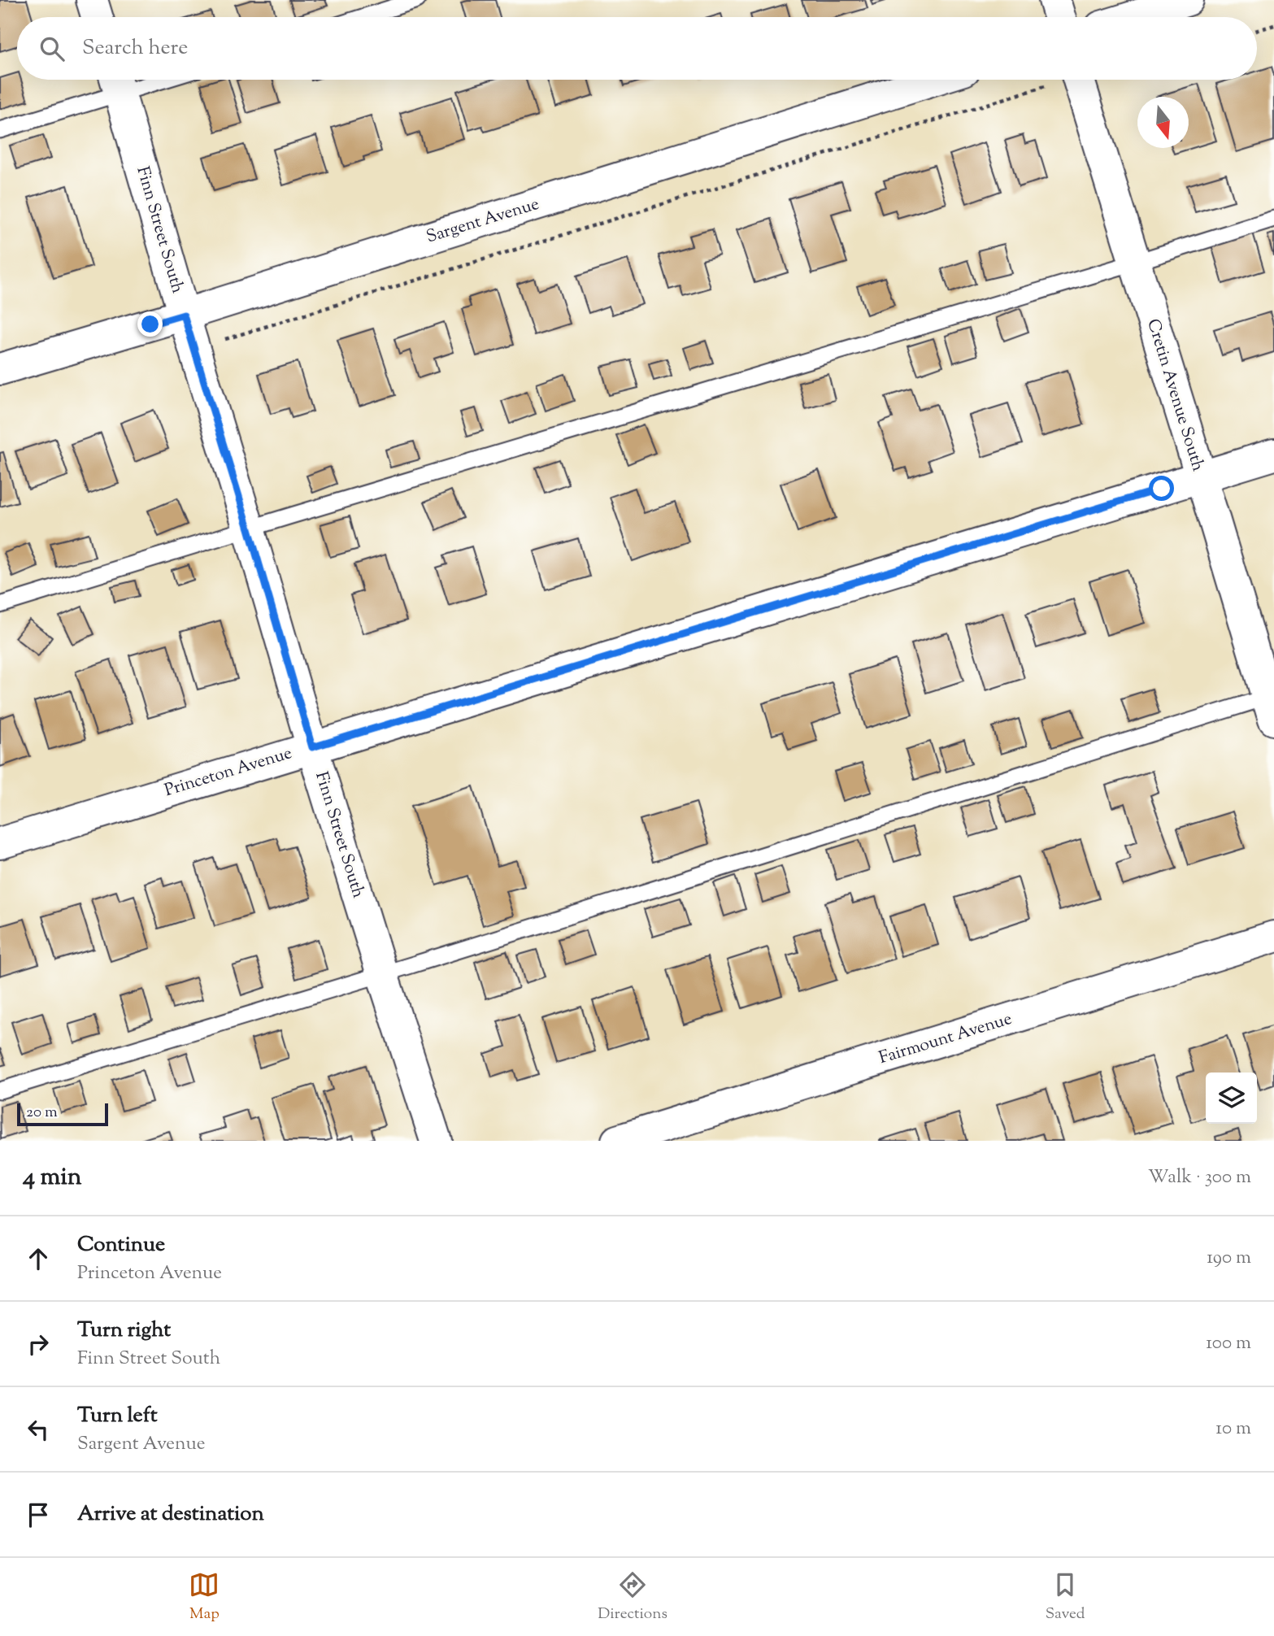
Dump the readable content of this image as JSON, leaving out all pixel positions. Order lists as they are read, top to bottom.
{
  "streets": {
    "street": [
      "Sargent Avenue",
      "Finn Street South",
      "Cretin Avenue South",
      "Princeton Avenue",
      "Fairmount Avenue"
    ]
  },
  "crossings": [
    ["Sargent Avenue", "Finn Street South"],
    ["Finn Street South", "Princeton Avenue"],
    ["Cretin Avenue South", "Princeton Avenue"]
  ],
  "scale_bar": "20 m",
  "north": "bottom",
  "page": {
    "search": "Search here",
    "scale": "20 m",
    "heading": ["4 min", "Walk · 300 m"],
    "list": [
      ["Continue", "Princeton Avenue", "190 m"],
      ["Turn right", "Finn Street South", "100 m"],
      ["Turn left", "Sargent Avenue", "10 m"],
      "Arrive at destination"
    ],
    "nav": ["Map", "Directions", "Saved"]
  }
}
